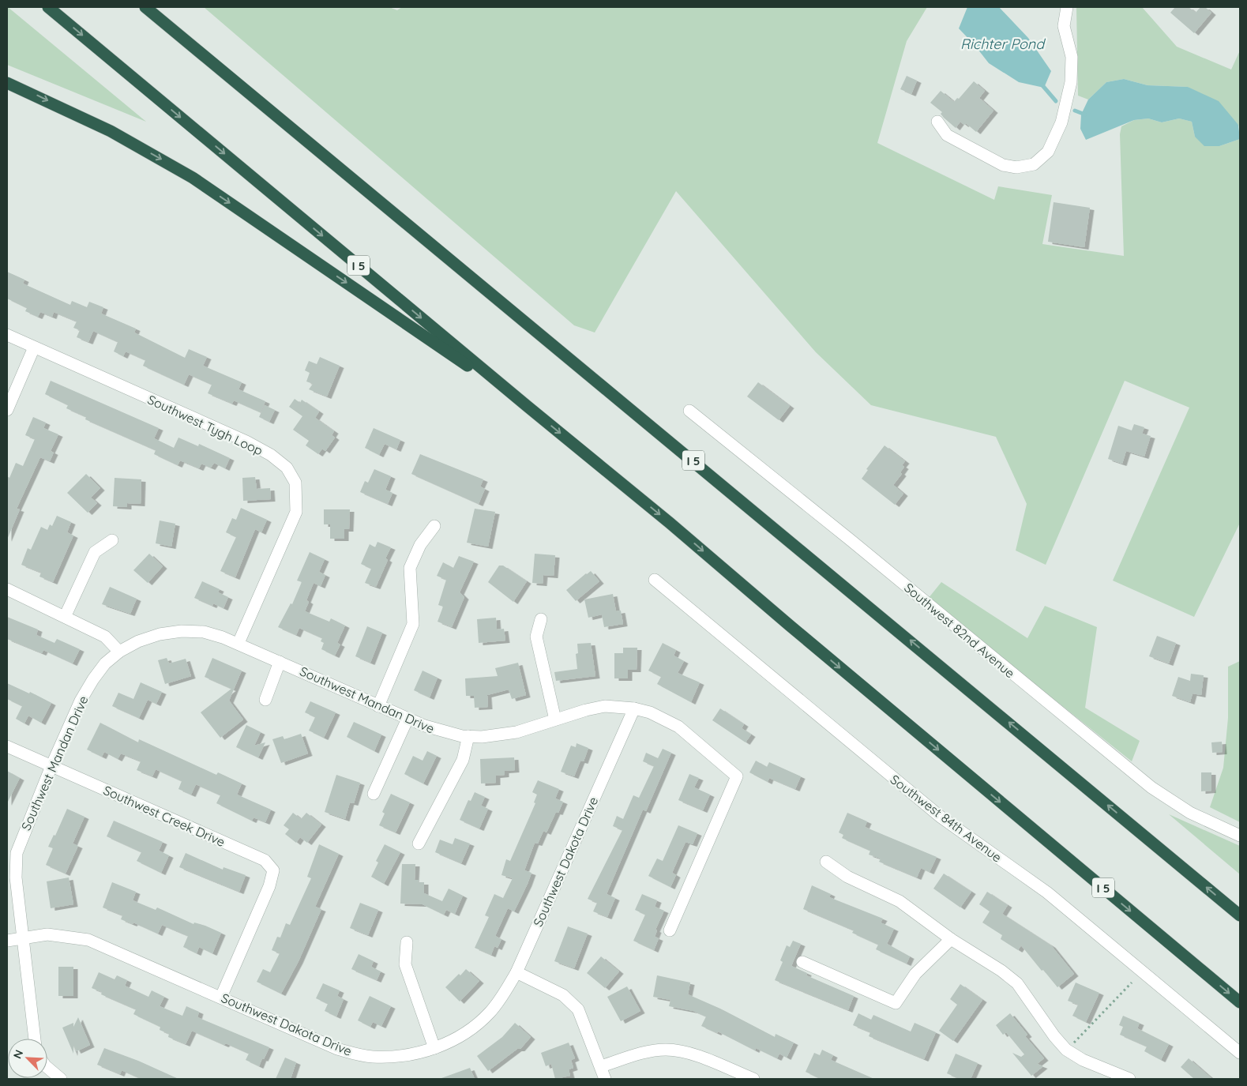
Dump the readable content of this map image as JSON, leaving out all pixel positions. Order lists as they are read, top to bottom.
{
  "streets": {
    "highway": ["I 5"],
    "street": [
      "Southwest Tygh Loop",
      "Southwest 82nd Avenue",
      "Southwest Mandan Drive",
      "Southwest Creek Drive",
      "Southwest 84th Avenue",
      "Southwest Dakota Drive"
    ]
  },
  "crossings": [
    ["Southwest Tygh Loop", "Southwest Mandan Drive"],
    ["Southwest Mandan Drive", "Southwest Creek Drive"],
    ["Southwest Mandan Drive", "Southwest Dakota Drive"],
    ["Southwest Creek Drive", "Southwest Dakota Drive"]
  ],
  "water": ["Richter Pond"],
  "north": "top left"
}
